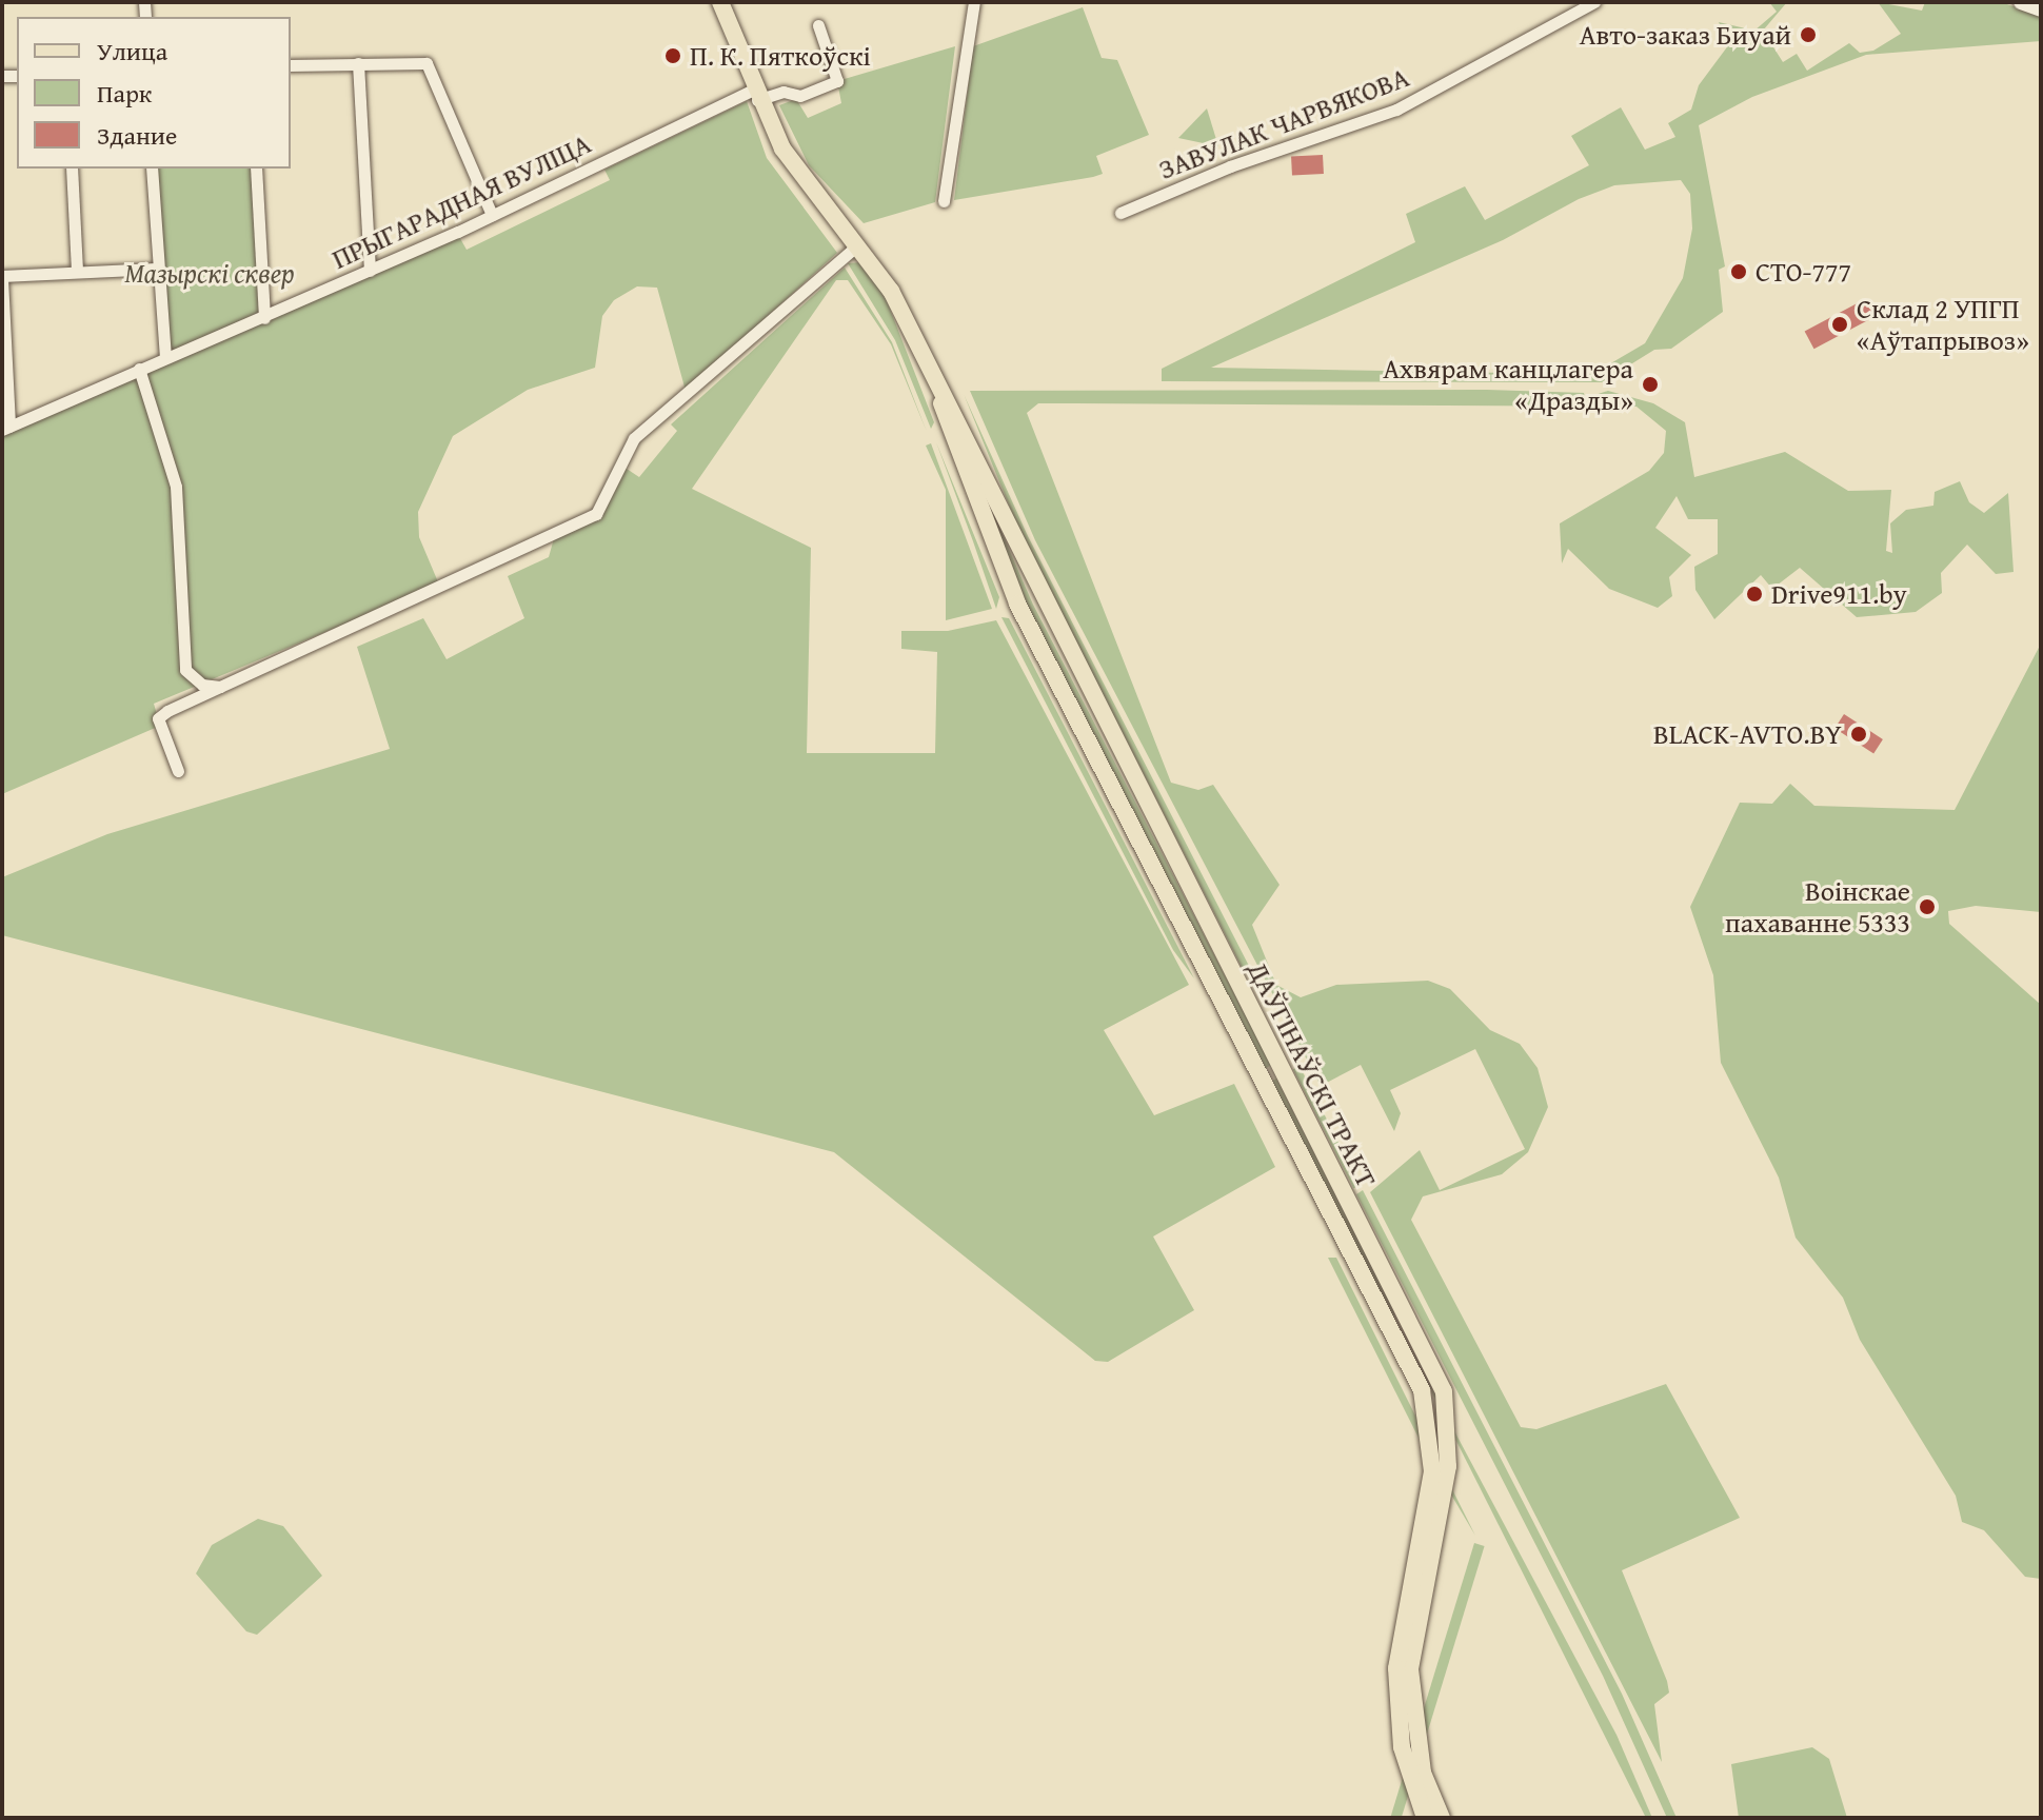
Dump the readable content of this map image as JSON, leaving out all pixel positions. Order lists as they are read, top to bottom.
{
  "streets": {
    "main road": ["ДАЎГІНАЎСКІ ТРАКТ"],
    "street": ["ЗАВУЛАК ЧАРВЯКОВА", "ПРЫГАРАДНАЯ ВУЛІЦА"]
  },
  "crossings": [
    ["ПРЫГАРАДНАЯ ВУЛІЦА", "ДАЎГІНАЎСКІ ТРАКТ"]
  ],
  "parks": ["Мазырскі сквер"],
  "places": [
    "Авто-заказ Биуай",
    "П. К. Пяткоўскі",
    "СТО-777",
    "Склад 2 УПГП «Аўтапрывоз»",
    "Ахвярам канцлагера «Дразды»",
    "Drive911.by",
    "BLACK-AVTO.BY",
    "Воінскае пахаванне 5333"
  ],
  "legend": ["Улица", "Парк", "Здание"]
}
